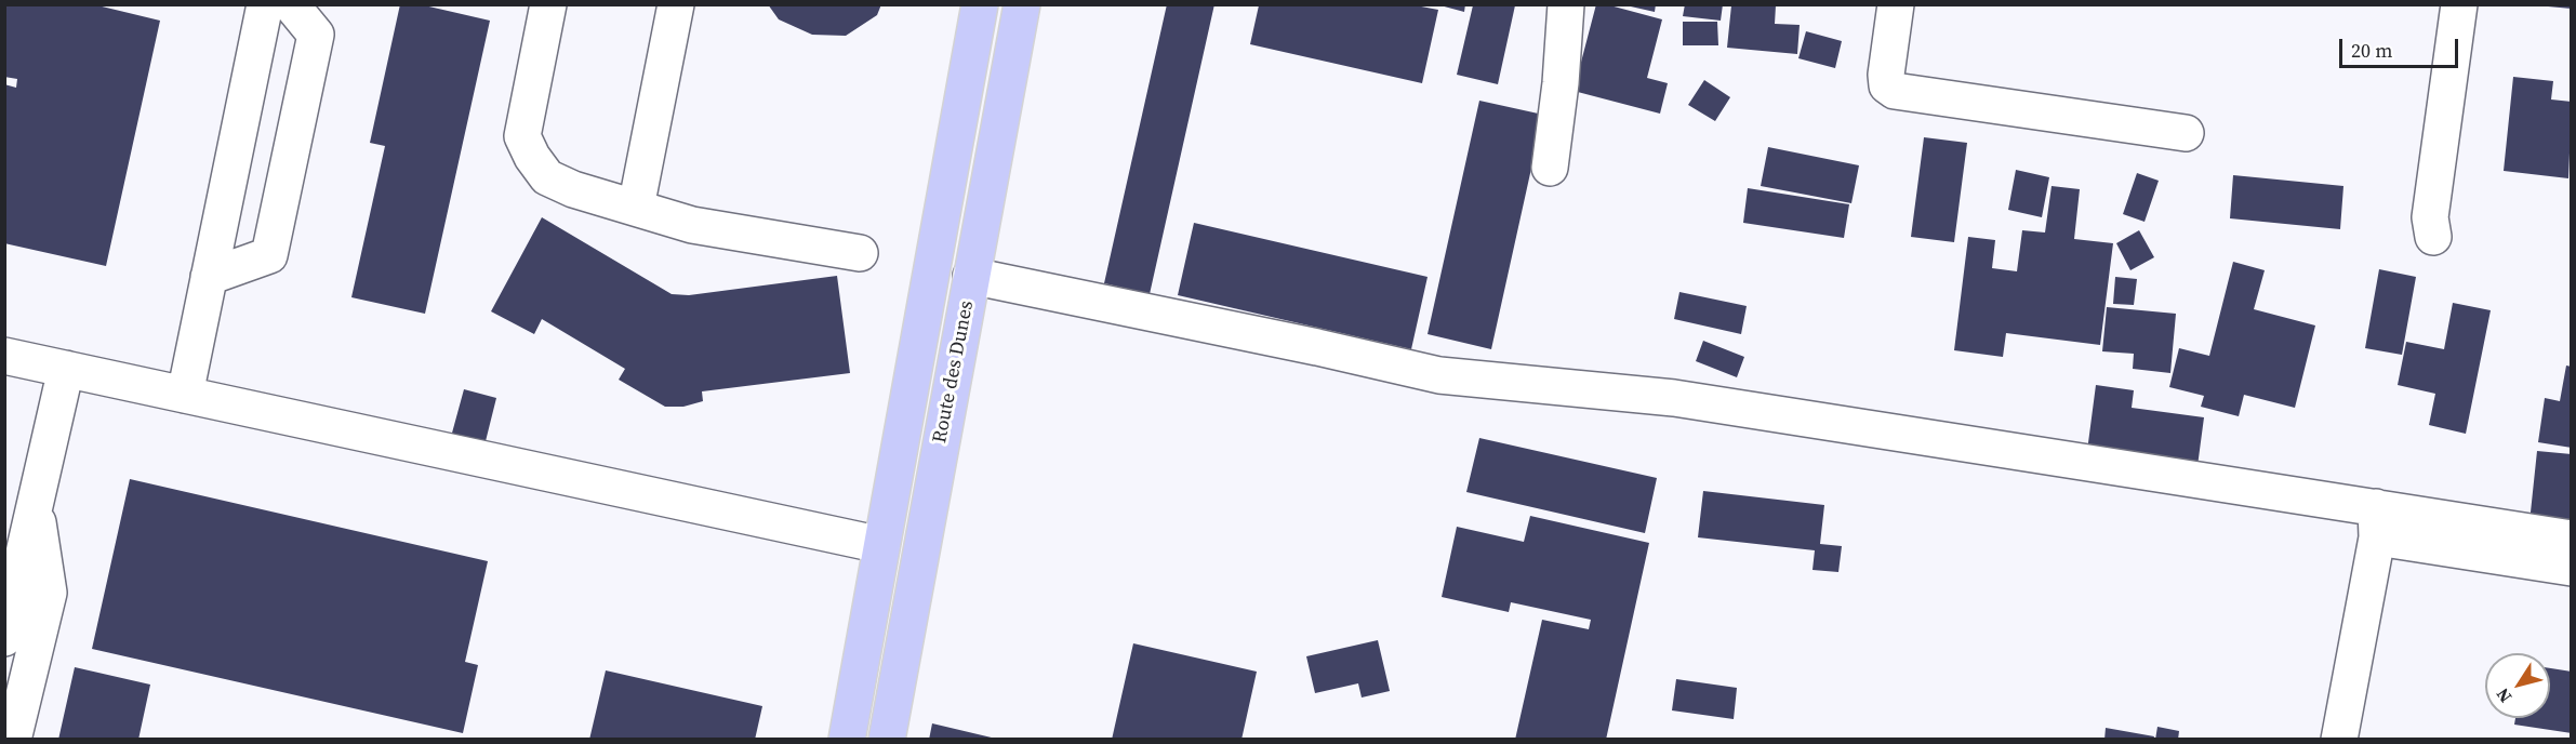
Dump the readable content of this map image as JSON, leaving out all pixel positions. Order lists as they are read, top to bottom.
{
  "streets": {
    "main road": ["Route des Dunes"]
  },
  "scale_bar": "20 m",
  "north": "bottom left"
}
